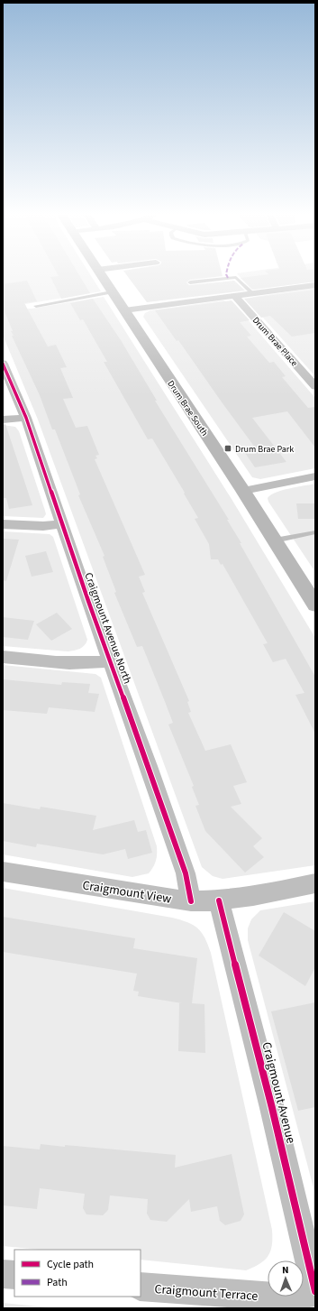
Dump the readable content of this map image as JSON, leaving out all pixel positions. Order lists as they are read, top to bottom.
{
  "streets": {
    "main road": ["Drum Brae South"],
    "street": [
      "Drum Brae Place",
      "Craigmount Avenue North",
      "Craigmount View",
      "Craigmount Avenue",
      "Craigmount Terrace"
    ]
  },
  "crossings": [
    ["Craigmount Avenue North", "Craigmount View"],
    ["Craigmount View", "Craigmount Avenue"],
    ["Craigmount Avenue", "Craigmount Terrace"]
  ],
  "places": {
    "transit": ["Drum Brae Park"]
  },
  "legend": ["Cycle path", "Path"],
  "north": "top"
}
